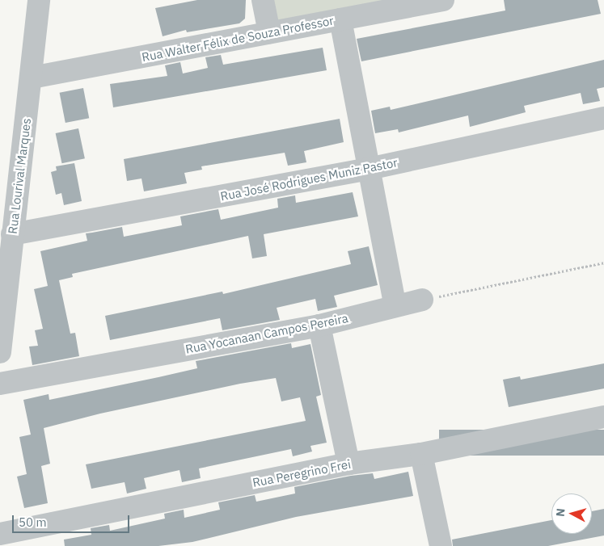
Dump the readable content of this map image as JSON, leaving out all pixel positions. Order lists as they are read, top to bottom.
{
  "streets": {
    "street": [
      "Rua Walter Félix de Souza Professor",
      "Rua Lourival Marques",
      "Rua José Rodrigues Muniz Pastor",
      "Rua Yocanaan Campos Pereira",
      "Rua Peregrino Frei"
    ]
  },
  "crossings": [
    ["Rua Walter Félix de Souza Professor", "Rua Lourival Marques"],
    ["Rua Lourival Marques", "Rua José Rodrigues Muniz Pastor"]
  ],
  "scale_bar": "50 m",
  "north": "left"
}
